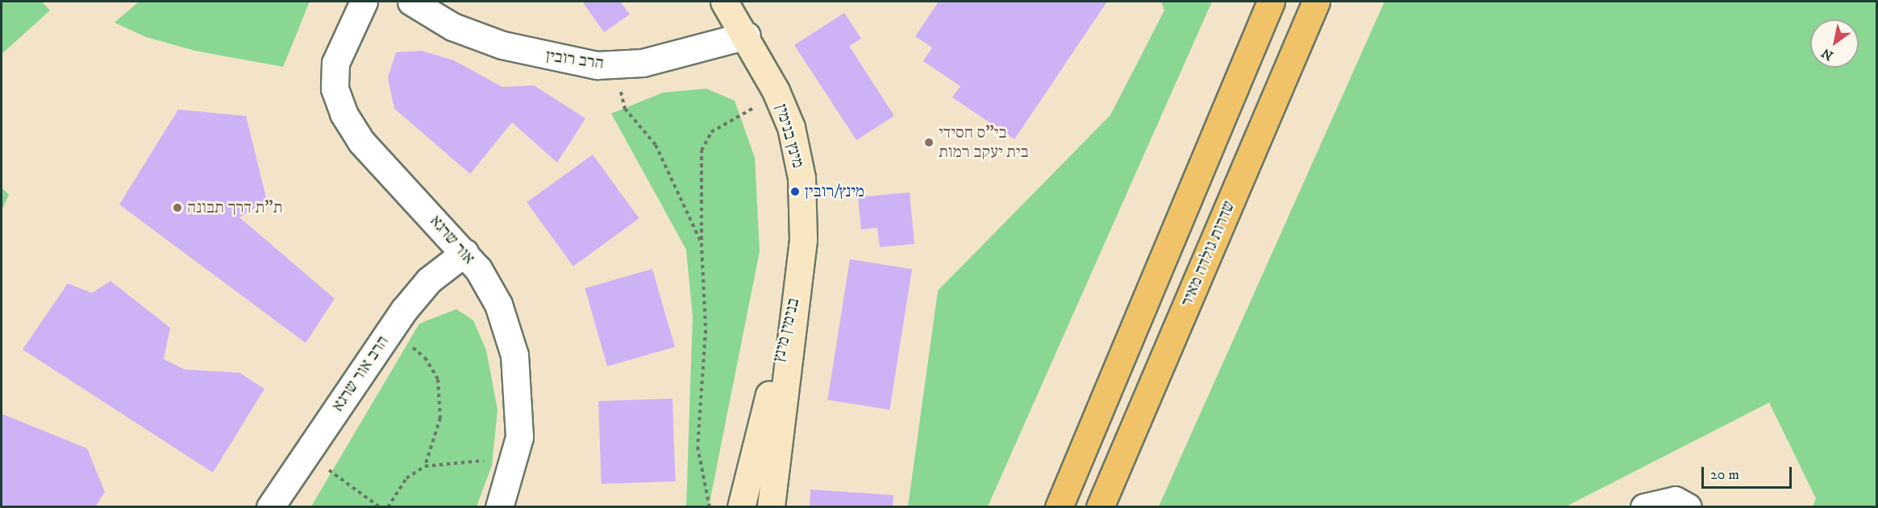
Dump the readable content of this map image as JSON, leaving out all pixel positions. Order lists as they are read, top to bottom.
{
  "streets": {
    "main road": ["שדרות גולדה מאיר"],
    "street": [
      "הרב רובין",
      "מינץ בנימין",
      "אור שרגא",
      "בנימין מינץ",
      "הרב אור שרגא"
    ]
  },
  "crossings": [
    ["הרב רובין", "מינץ בנימין"],
    ["מינץ בנימין", "בנימין מינץ"],
    ["אור שרגא", "הרב אור שרגא"]
  ],
  "places": ["בי\"ס חסידי בית יעקב רמות", "מינץ/רובין", "ת\"ת דרך תבונה"],
  "scale_bar": "20 m",
  "north": "bottom left"
}
